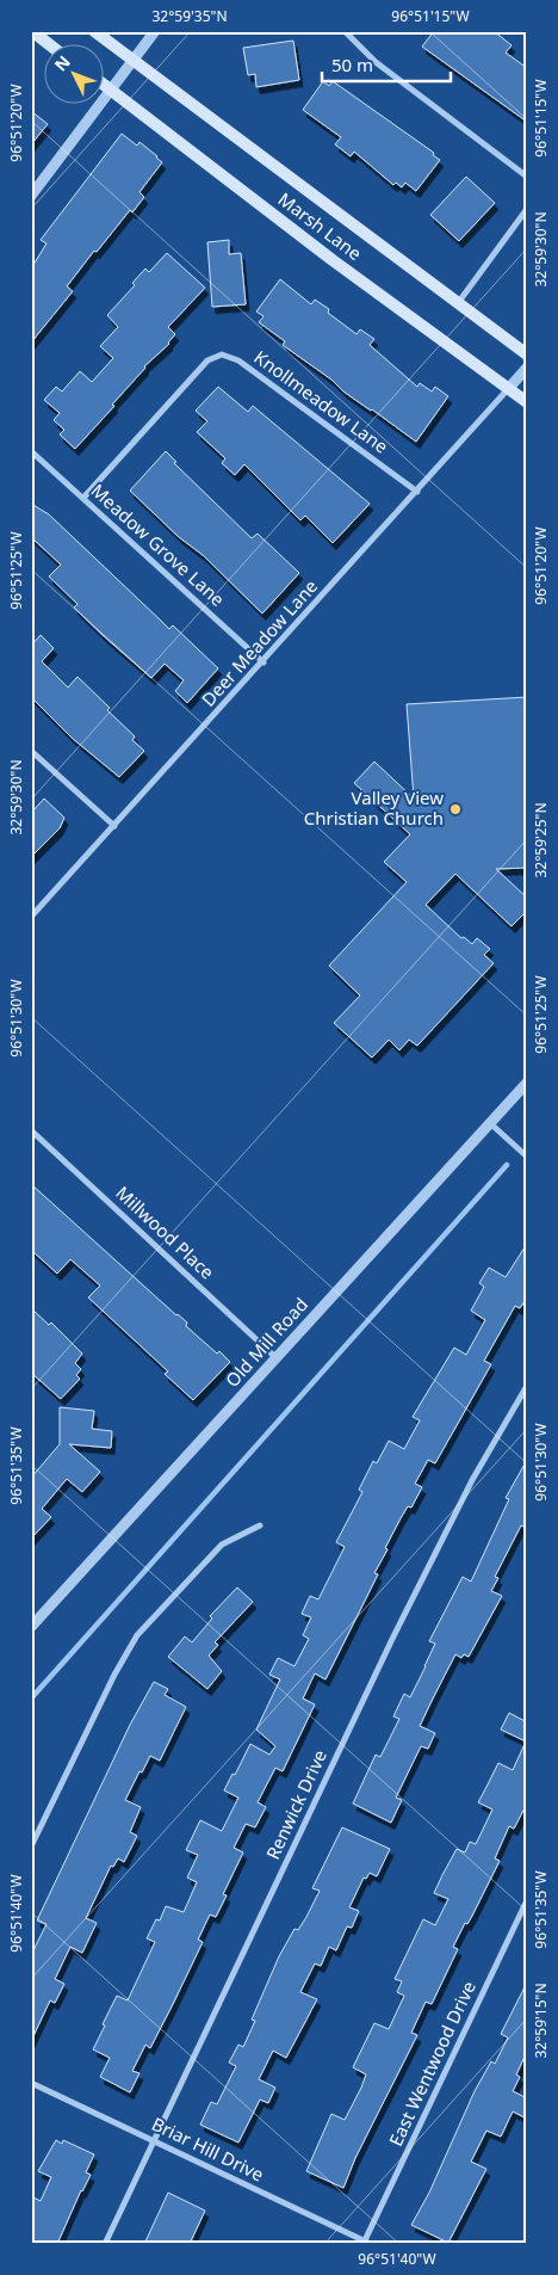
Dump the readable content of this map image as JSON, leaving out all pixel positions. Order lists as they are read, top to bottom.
{
  "streets": {
    "main road": ["Marsh Lane"],
    "street": [
      "Knollmeadow Lane",
      "Meadow Grove Lane",
      "Deer Meadow Lane",
      "Millwood Place",
      "Old Mill Road",
      "Renwick Drive",
      "East Wentwood Drive",
      "Briar Hill Drive"
    ]
  },
  "crossings": [
    ["Marsh Lane", "Deer Meadow Lane"],
    ["Knollmeadow Lane", "Meadow Grove Lane"],
    ["Knollmeadow Lane", "Deer Meadow Lane"],
    ["Meadow Grove Lane", "Deer Meadow Lane"],
    ["Millwood Place", "Old Mill Road"],
    ["Renwick Drive", "Briar Hill Drive"],
    ["East Wentwood Drive", "Briar Hill Drive"]
  ],
  "places": ["Valley View Christian Church"],
  "scale_bar": "50 m",
  "north": "top left",
  "coordinates": [
    "32°59'35\"N",
    "96°51'15\"W",
    "96°51'20\"W",
    "32°59'30\"N",
    "96°51'25\"W",
    "32°59'25\"N",
    "96°51'30\"W",
    "96°51'35\"W",
    "96°51'40\"W",
    "32°59'15\"N"
  ]
}
